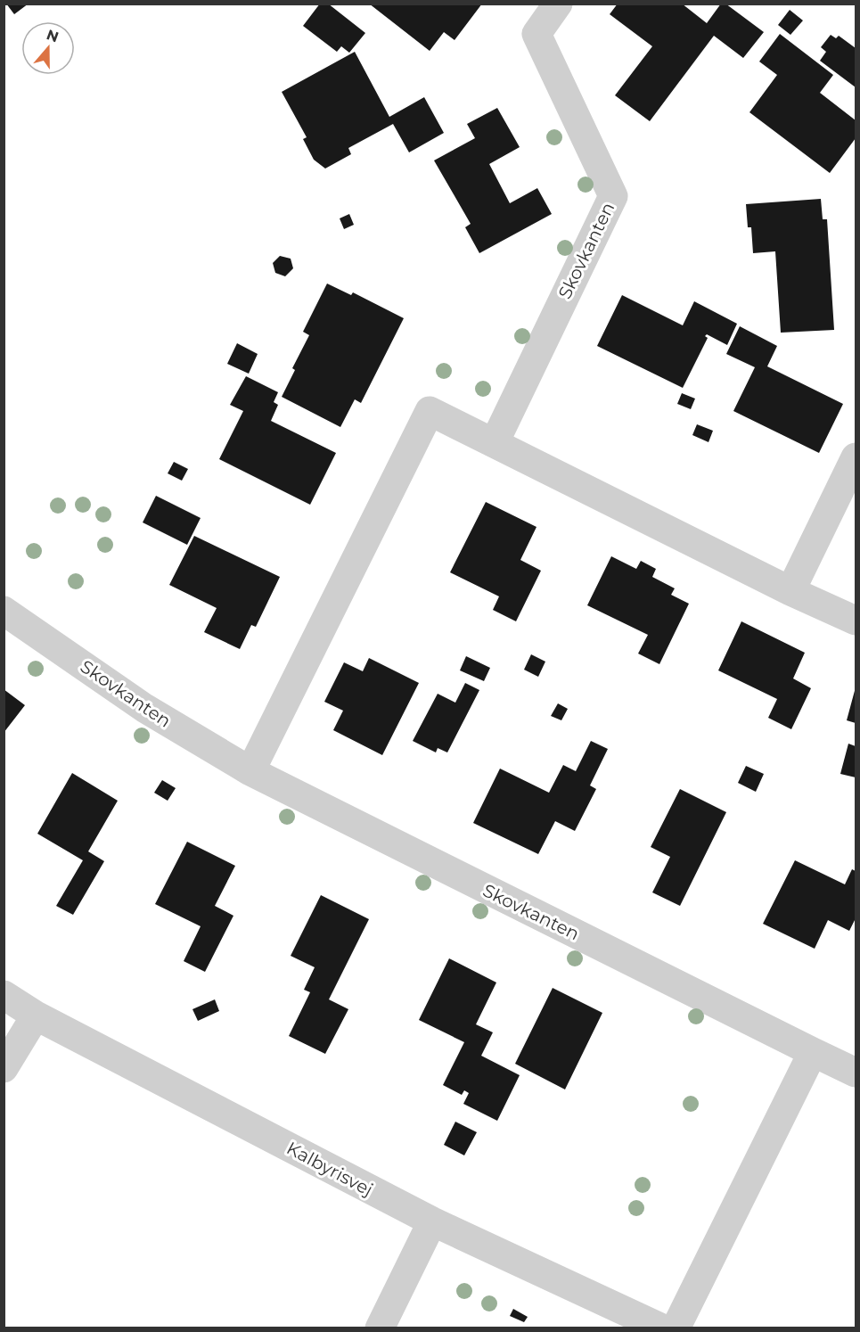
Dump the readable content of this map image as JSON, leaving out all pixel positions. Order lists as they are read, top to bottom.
{
  "streets": {
    "street": ["Skovkanten", "Kalbyrisvej"]
  },
  "north": "top"
}
